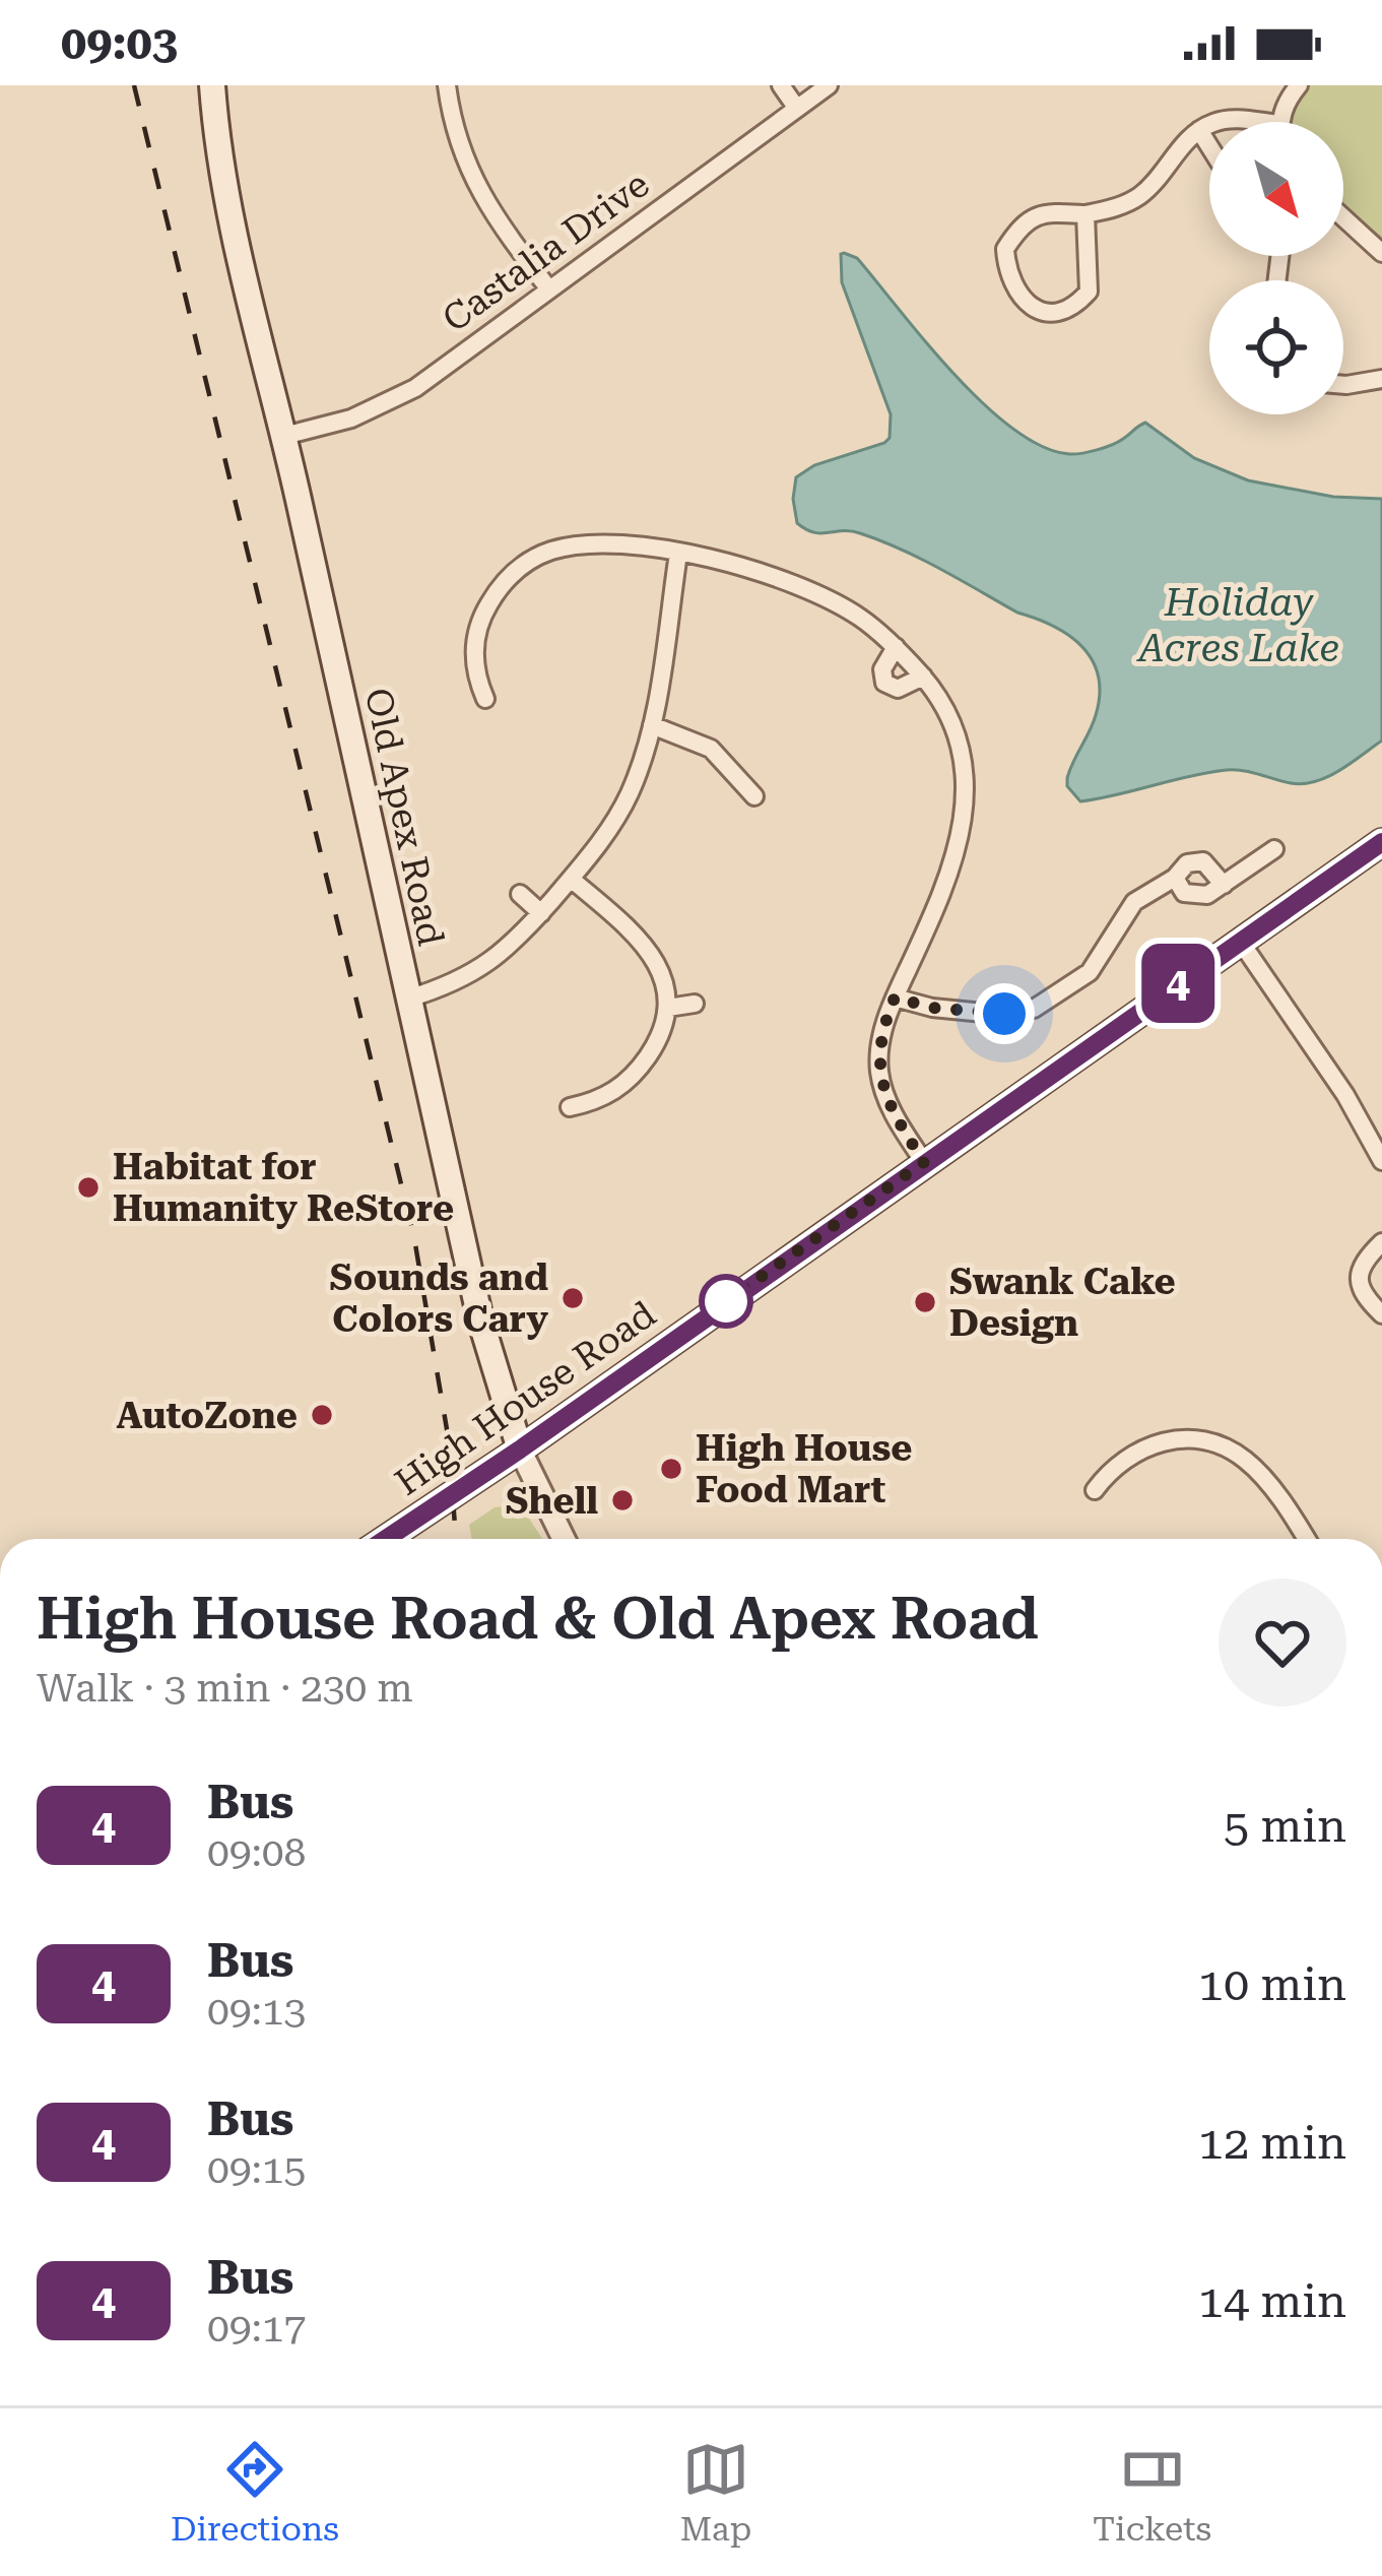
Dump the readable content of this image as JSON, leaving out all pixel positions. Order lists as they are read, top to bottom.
{
  "streets": {
    "main road": ["Old Apex Road", "High House Road"],
    "street": ["Castalia Drive"]
  },
  "crossings": [
    ["Castalia Drive", "Old Apex Road"],
    ["Old Apex Road", "High House Road"]
  ],
  "water": ["Holiday Acres Lake"],
  "places": [
    "Habitat for Humanity ReStore",
    "Sounds and Colors Cary",
    "Swank Cake Design",
    "AutoZone",
    "High House Food Mart",
    "Shell"
  ],
  "lines": ["bus line 4"],
  "north": "bottom right",
  "page": {
    "status": "09:03",
    "on_map": "4",
    "heading": ["High House Road & Old Apex Road", "Walk · 3 min · 230 m"],
    "list": [
      {
        "mark": "4",
        "name": "Bus",
        "note": "09:08",
        "value": "5 min"
      },
      {
        "mark": "4",
        "name": "Bus",
        "note": "09:13",
        "value": "10 min"
      },
      {
        "mark": "4",
        "name": "Bus",
        "note": "09:15",
        "value": "12 min"
      },
      {
        "mark": "4",
        "name": "Bus",
        "note": "09:17",
        "value": "14 min"
      }
    ],
    "tabs": ["Directions", "Map", "Tickets"]
  }
}
